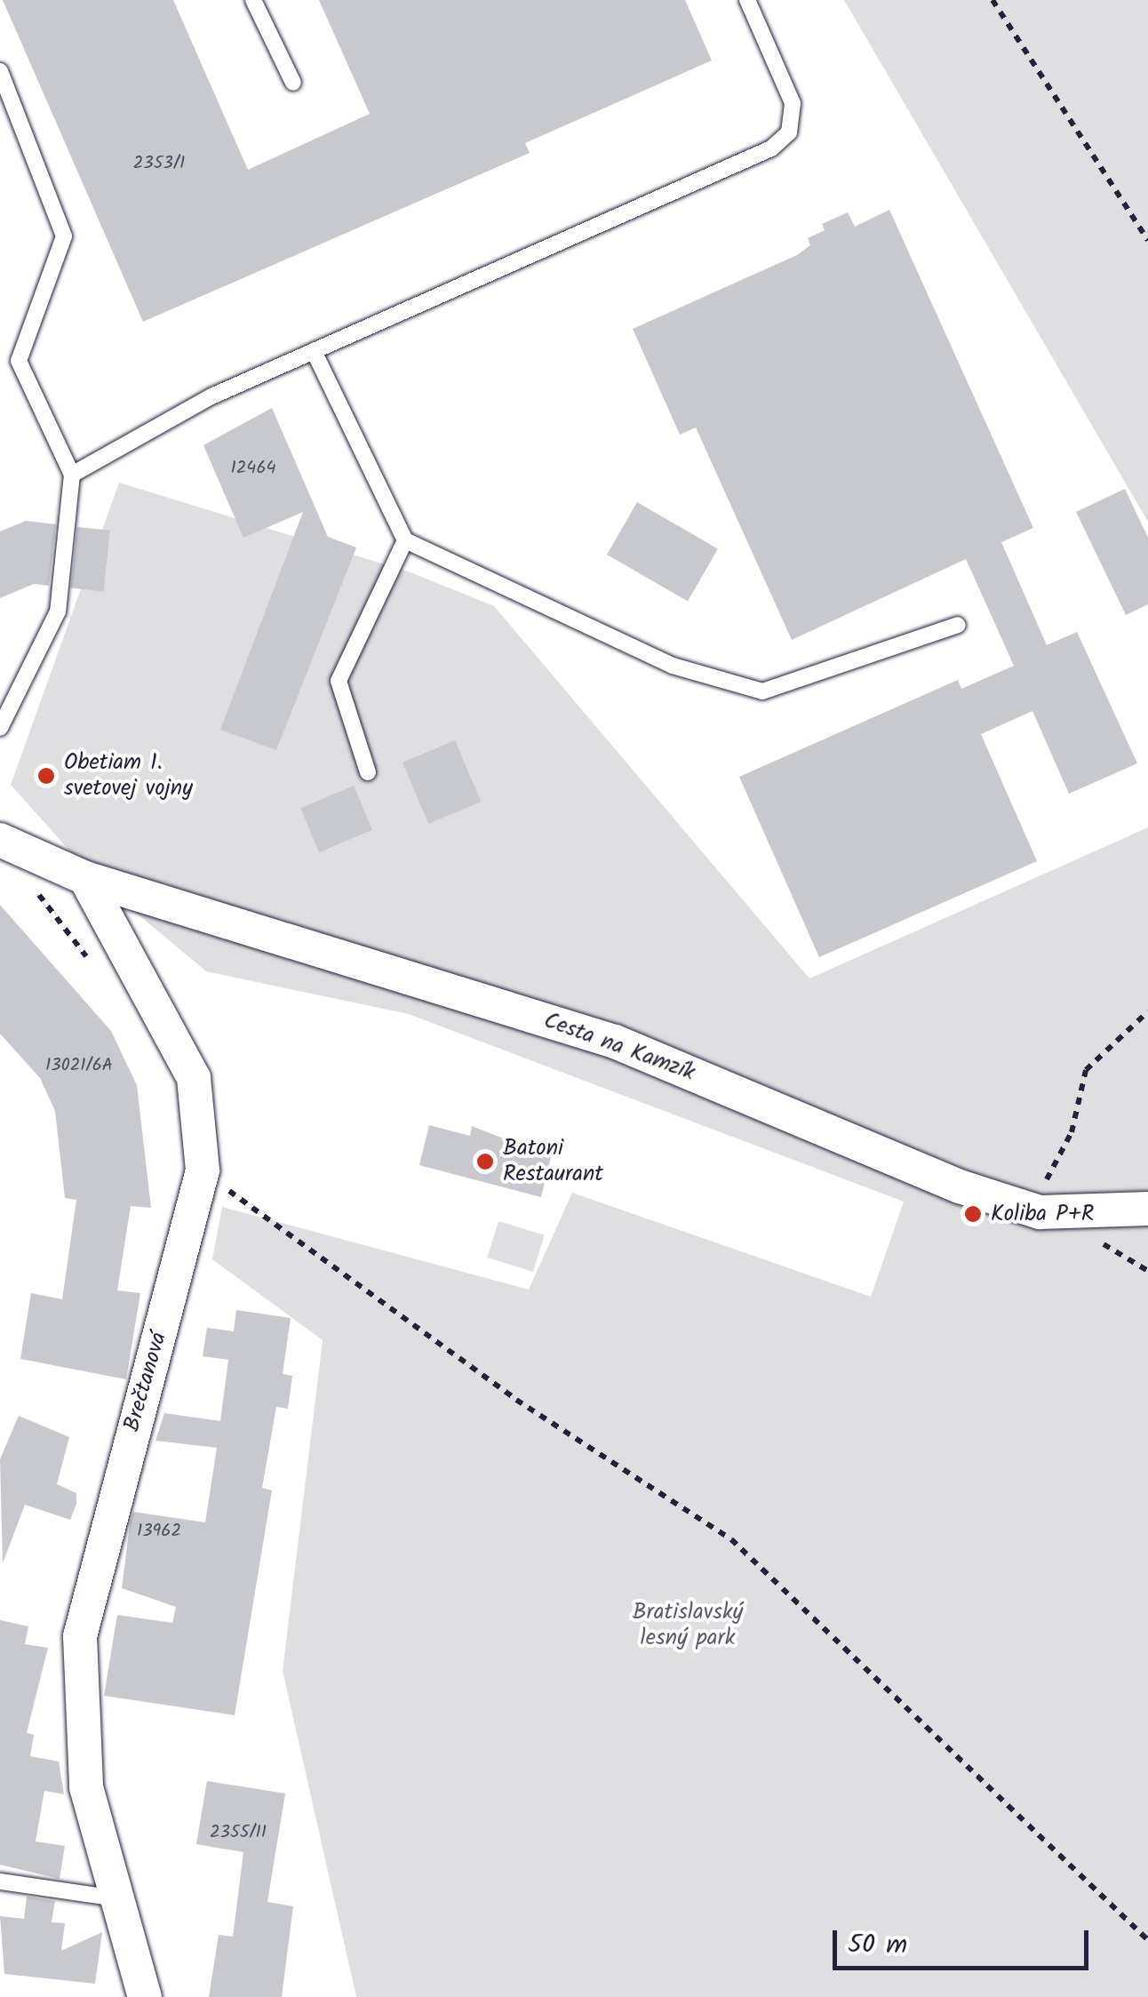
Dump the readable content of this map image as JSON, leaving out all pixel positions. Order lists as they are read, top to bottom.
{
  "streets": {
    "street": ["Cesta na Kamzík", "Brečtanová"]
  },
  "crossings": [
    ["Cesta na Kamzík", "Brečtanová"]
  ],
  "parks": ["Bratislavský lesný park"],
  "places": ["Obetiam 1. svetovej vojny", "Batoni Restaurant", "Koliba P+R"],
  "house_numbers": [
    "2353/1",
    "12464",
    "13021/6A",
    "13962",
    "2355/11"
  ],
  "scale_bar": "50 m"
}
